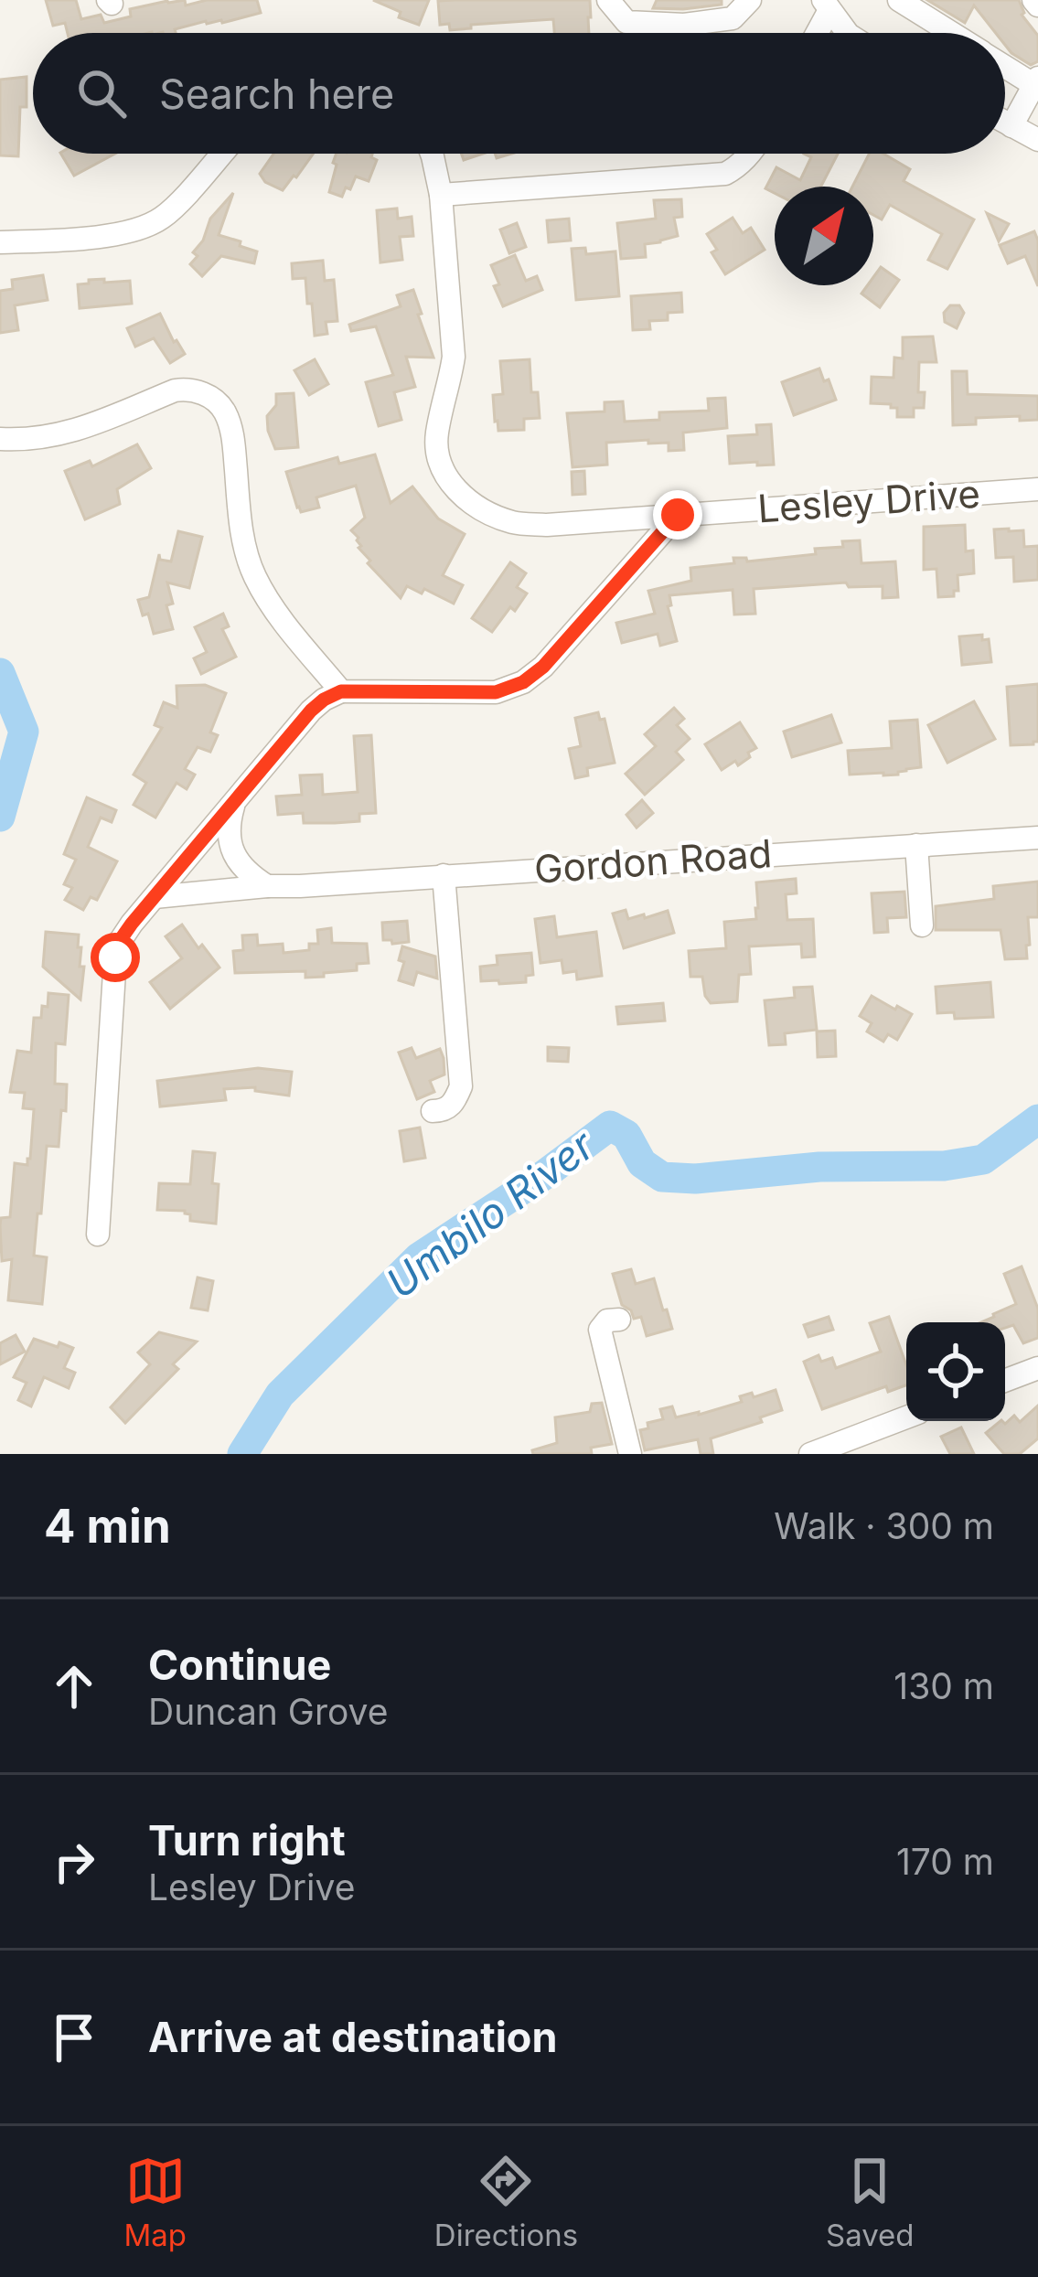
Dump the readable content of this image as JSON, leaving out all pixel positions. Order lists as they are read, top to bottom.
{
  "streets": {
    "street": ["Lesley Drive", "Gordon Road"]
  },
  "water": ["Umbilo River"],
  "north": "top right",
  "page": {
    "search": "Search here",
    "heading": ["4 min", "Walk · 300 m"],
    "list": [
      ["Continue", "Duncan Grove", "130 m"],
      ["Turn right", "Lesley Drive", "170 m"],
      "Arrive at destination"
    ],
    "nav": ["Map", "Directions", "Saved"]
  }
}
